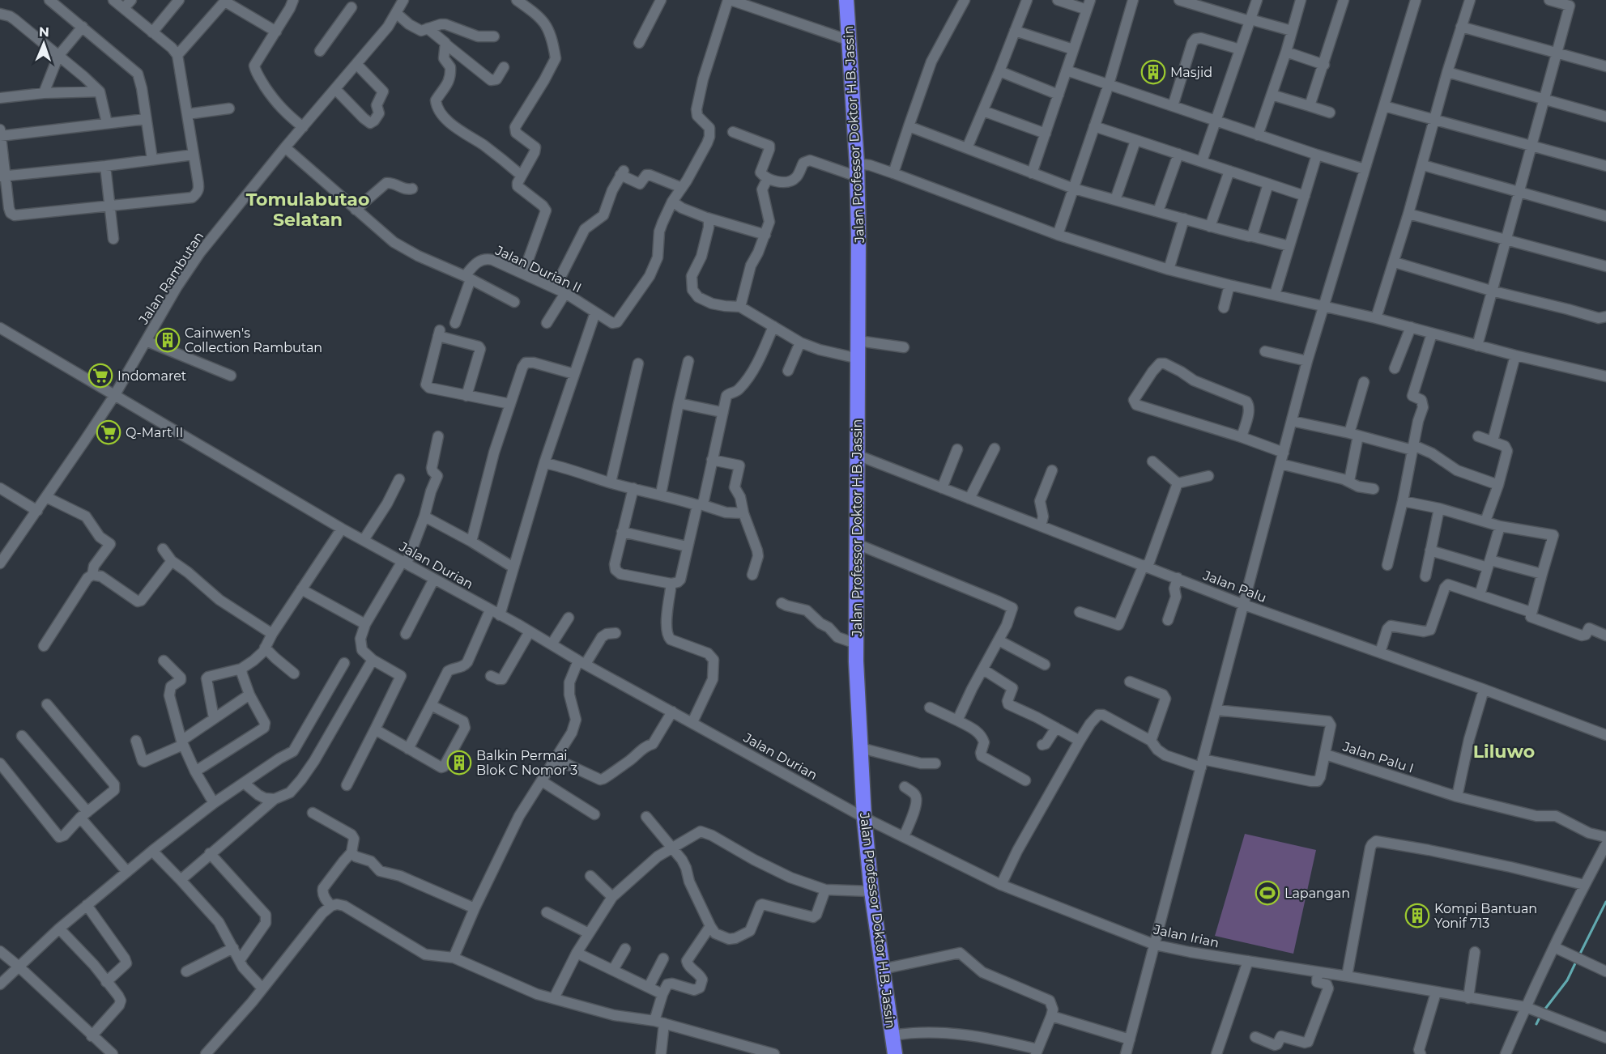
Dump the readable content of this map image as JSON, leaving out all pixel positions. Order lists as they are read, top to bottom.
{
  "streets": {
    "highway": ["Jalan Professor Doktor H.B. Jassin"],
    "street": [
      "Jalan Durian II",
      "Jalan Rambutan",
      "Jalan Durian",
      "Jalan Palu",
      "Jalan Palu I",
      "Jalan Irian"
    ]
  },
  "crossings": [
    ["Jalan Professor Doktor H.B. Jassin", "Jalan Durian"],
    ["Jalan Professor Doktor H.B. Jassin", "Jalan Palu"],
    ["Jalan Professor Doktor H.B. Jassin", "Jalan Irian"],
    ["Jalan Rambutan", "Jalan Durian"],
    ["Jalan Durian", "Jalan Irian"]
  ],
  "districts": ["Tomulabutao Selatan", "Liluwo"],
  "places": {
    "building": [
      "Masjid",
      "Cainwen's Collection Rambutan",
      "Balkin Permai Blok C Nomor 3",
      "Kompi Bantuan Yonif 713"
    ],
    "supermarket": ["Indomaret", "Q-Mart II"],
    "sports": ["Lapangan"]
  },
  "north": "top"
}
